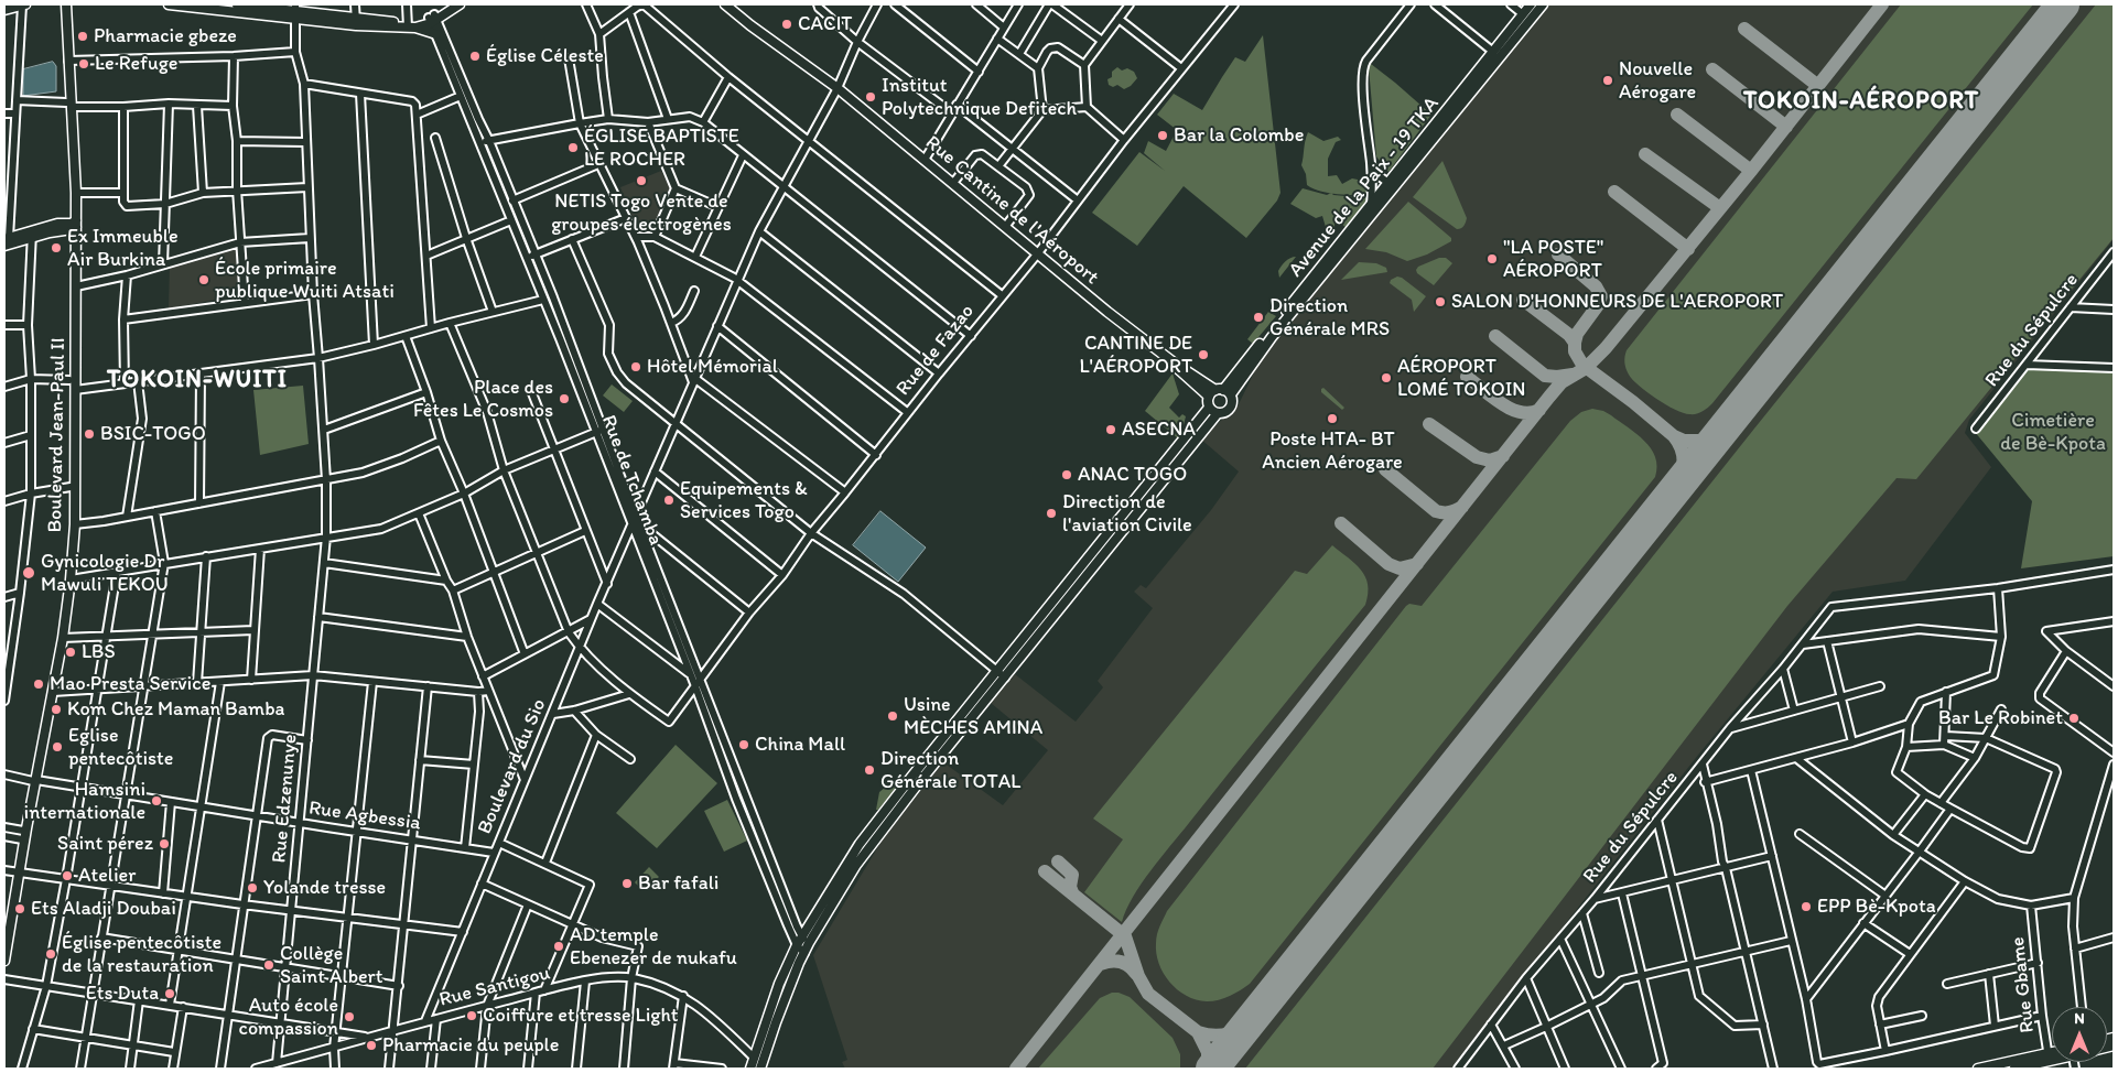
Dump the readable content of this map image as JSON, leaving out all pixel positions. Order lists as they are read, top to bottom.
{
  "streets": {
    "main road": ["Avenue de la Paix - 19 TKA", "Rue Cantine de l'Aéroport", "Boulevard Jean-Paul II"],
    "street": [
      "Rue du Sépulcre",
      "Rue de Fazao",
      "Rue de Tchamba",
      "Boulevard du Sio",
      "Rue Edzenunye",
      "Rue Agbessia",
      "Rue Gbame",
      "Rue Santigou"
    ]
  },
  "crossings": [
    ["Avenue de la Paix - 19 TKA", "Rue Cantine de l'Aéroport"],
    ["Rue Cantine de l'Aéroport", "Rue de Fazao"],
    ["Rue Cantine de l'Aéroport", "Boulevard du Sio"],
    ["Rue de Fazao", "Rue de Tchamba"],
    ["Boulevard Jean-Paul II", "Rue Agbessia"],
    ["Rue de Tchamba", "Boulevard du Sio"],
    ["Boulevard du Sio", "Rue Agbessia"],
    ["Boulevard du Sio", "Rue Santigou"],
    ["Rue Edzenunye", "Rue Agbessia"],
    ["Rue Edzenunye", "Rue Santigou"]
  ],
  "districts": ["TOKOIN-AÉROPORT", "TOKOIN-WUITI"],
  "parks": ["Cimetière de Bè-Kpota"],
  "places": [
    "CACIT",
    "Pharmacie gbeze",
    "Église Céleste",
    "Le Refuge",
    "Nouvelle Aérogare",
    "Institut Polytechnique Defitech",
    "Bar la Colombe",
    "ÉGLISE BAPTISTE LE ROCHER",
    "NETIS Togo Vente de groupes électrogènes",
    "Ex Immeuble Air Burkina",
    "\"LA POSTE\" AÉROPORT",
    "École primaire publique Wuiti Atsati",
    "SALON D'HONNEURS DE L'AEROPORT",
    "Direction Générale MRS",
    "CANTINE DE L'AÉROPORT",
    "Hôtel Mémorial",
    "AÉROPORT LOMÉ TOKOIN",
    "Place des Fêtes Le Cosmos",
    "Poste HTA- BT Ancien Aérogare",
    "ASECNA",
    "BSIC-TOGO",
    "ANAC TOGO",
    "Equipements & Services Togo",
    "Direction de l'aviation Civile",
    "Gynicologie Dr Mawuli TEKOU",
    "LBS",
    "Mao Presta Service",
    "Kom Chez Maman Bamba",
    "Usine MÈCHES AMINA",
    "Bar Le Robinet",
    "China Mall",
    "Eglise pentecôtiste",
    "Direction Générale TOTAL",
    "Hamsini internationale",
    "Saint pérez",
    "Atelier",
    "Bar fafali",
    "Yolande tresse",
    "EPP Bè-Kpota",
    "Ets Aladji Doubai",
    "AD temple Ebenezer de nukafu",
    "Église pentecôtiste de la restauration",
    "Collège Saint Albert",
    "Ets Duta",
    "Coiffure et tresse Light",
    "Auto école compassion",
    "Pharmacie du peuple"
  ],
  "north": "top"
}
